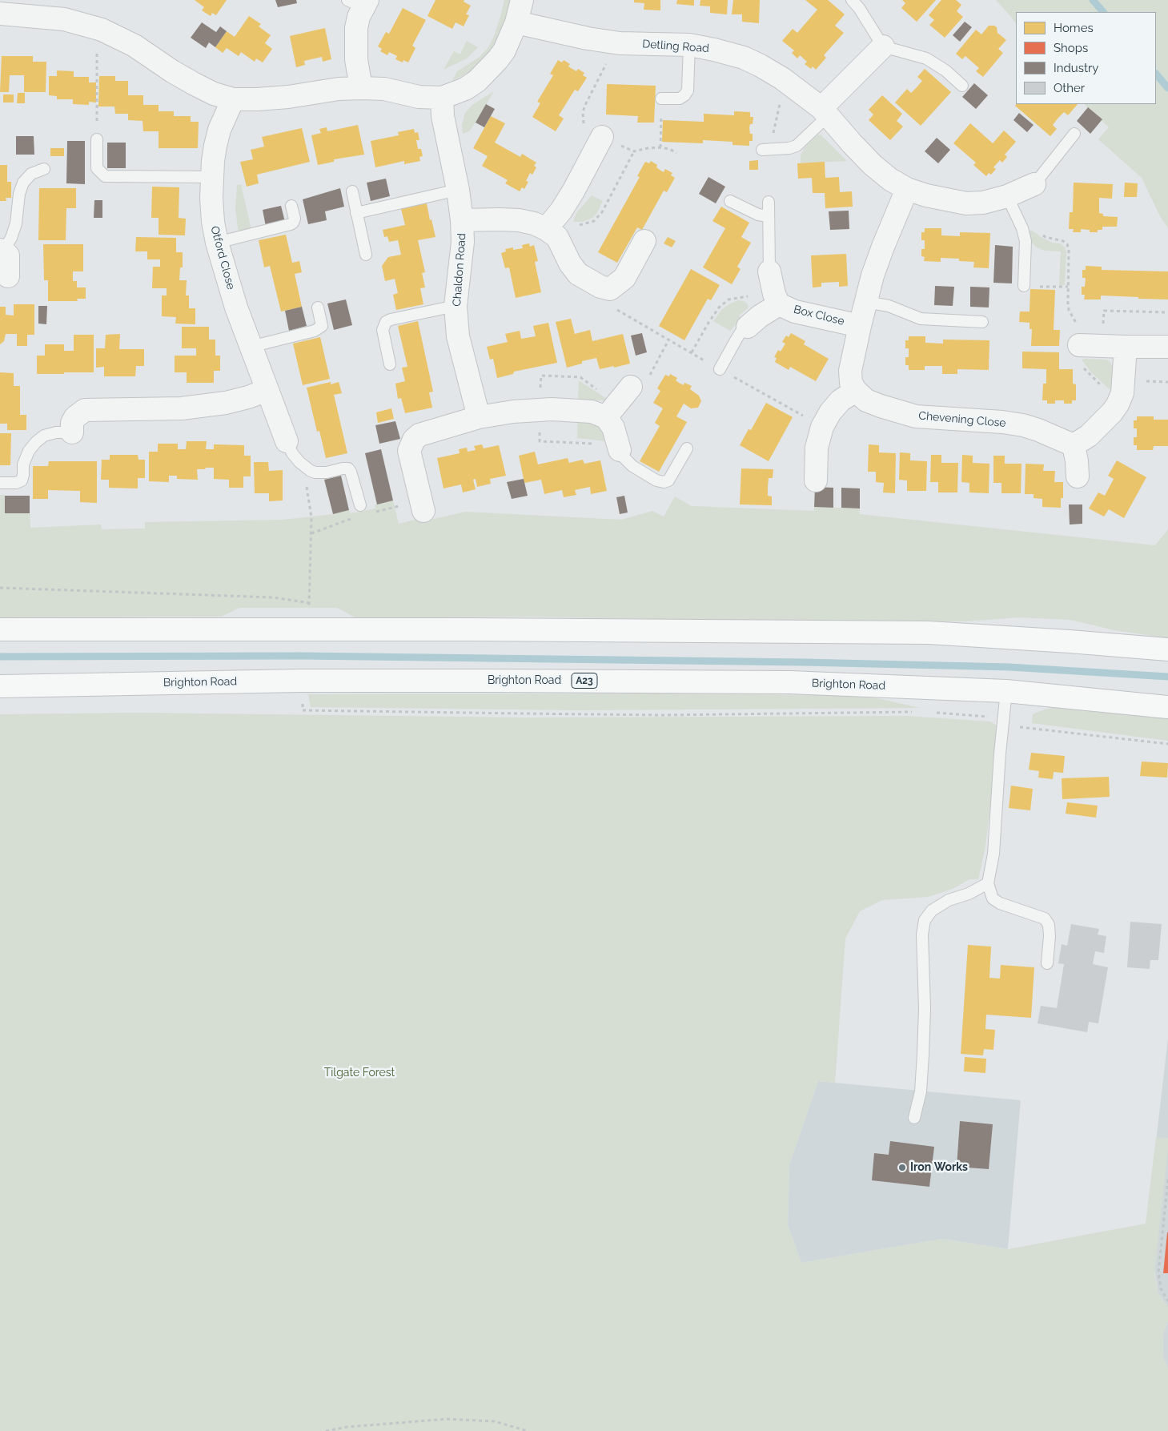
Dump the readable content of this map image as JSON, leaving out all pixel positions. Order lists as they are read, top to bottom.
{
  "streets": {
    "main road": ["Brighton Road", "A23"],
    "street": [
      "Detling Road",
      "Otford Close",
      "Chaldon Road",
      "Box Close",
      "Chevening Close"
    ]
  },
  "parks": ["Tilgate Forest"],
  "places": ["Iron Works"],
  "legend": [
    "Homes",
    "Shops",
    "Industry",
    "Other"
  ]
}
